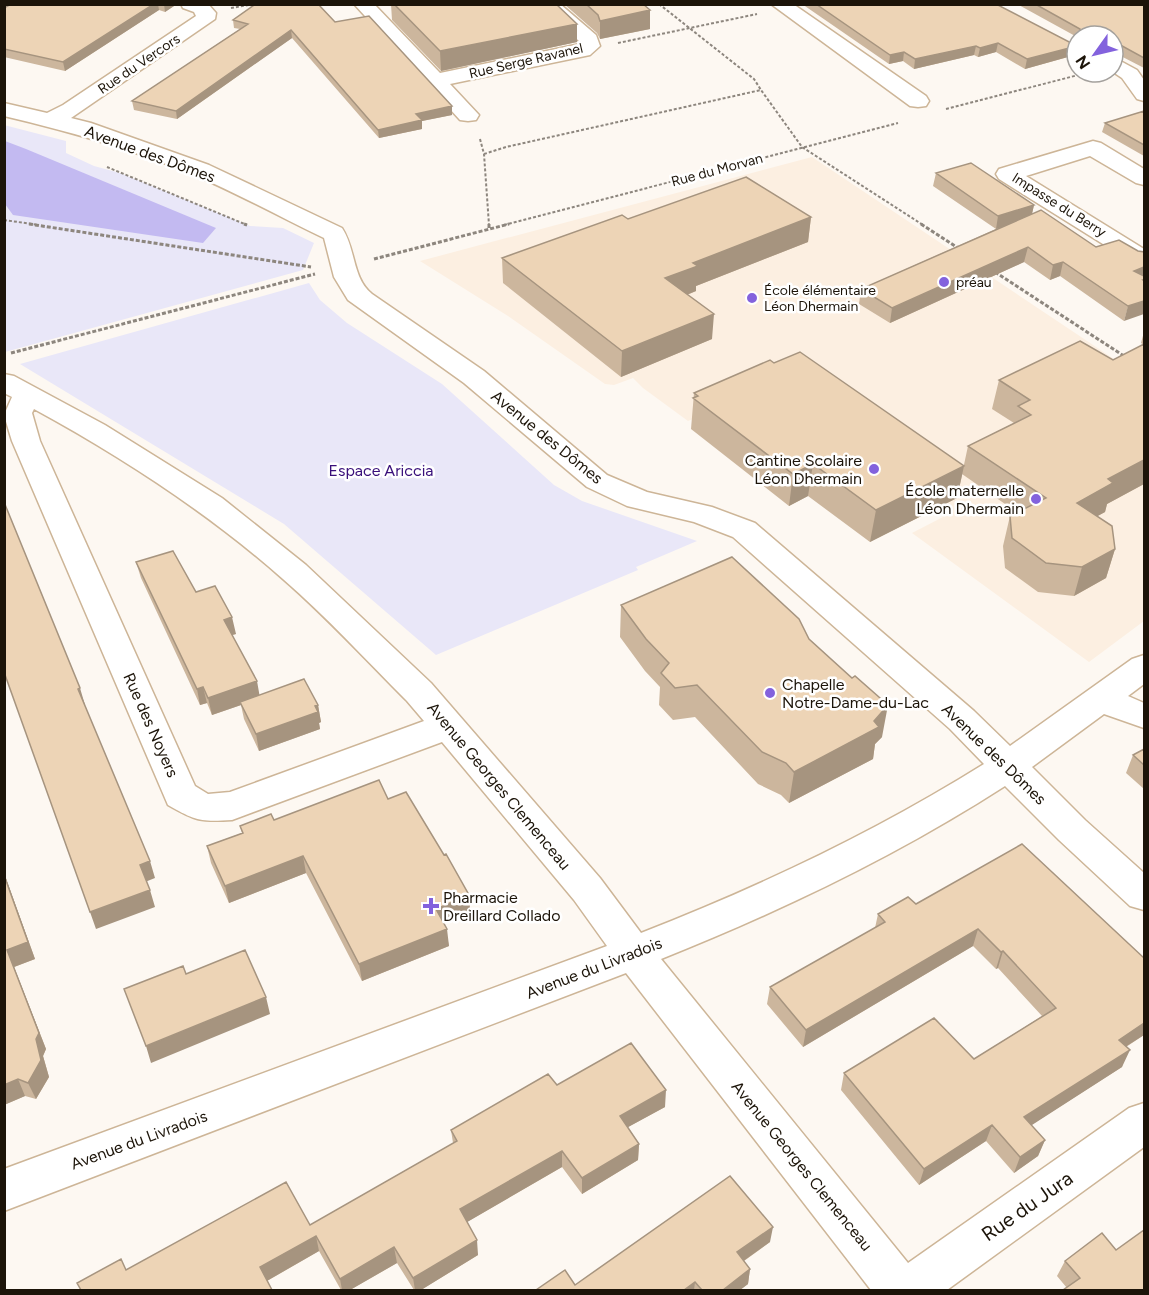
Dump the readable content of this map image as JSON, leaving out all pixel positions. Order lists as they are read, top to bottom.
{
  "streets": {
    "street": [
      "Rue Serge Ravanel",
      "Rue du Vercors",
      "Avenue des Dômes",
      "Impasse du Berry",
      "Rue des Noyers",
      "Avenue Georges Clemenceau",
      "Avenue du Livradois",
      "Rue du Jura"
    ],
    "path": ["Rue du Morvan"]
  },
  "crossings": [
    ["Rue du Vercors", "Avenue des Dômes"],
    ["Avenue des Dômes", "Rue du Morvan"],
    ["Avenue des Dômes", "Avenue du Livradois"],
    ["Rue des Noyers", "Avenue Georges Clemenceau"],
    ["Avenue Georges Clemenceau", "Avenue du Livradois"]
  ],
  "parks": ["Espace Ariccia"],
  "places": {
    "other": [
      "préau",
      "École élémentaire Léon Dhermain",
      "Cantine Scolaire Léon Dhermain",
      "École maternelle Léon Dhermain",
      "Chapelle Notre-Dame-du-Lac"
    ],
    "health": ["Pharmacie Dreillard Collado"]
  },
  "north": "bottom left"
}
